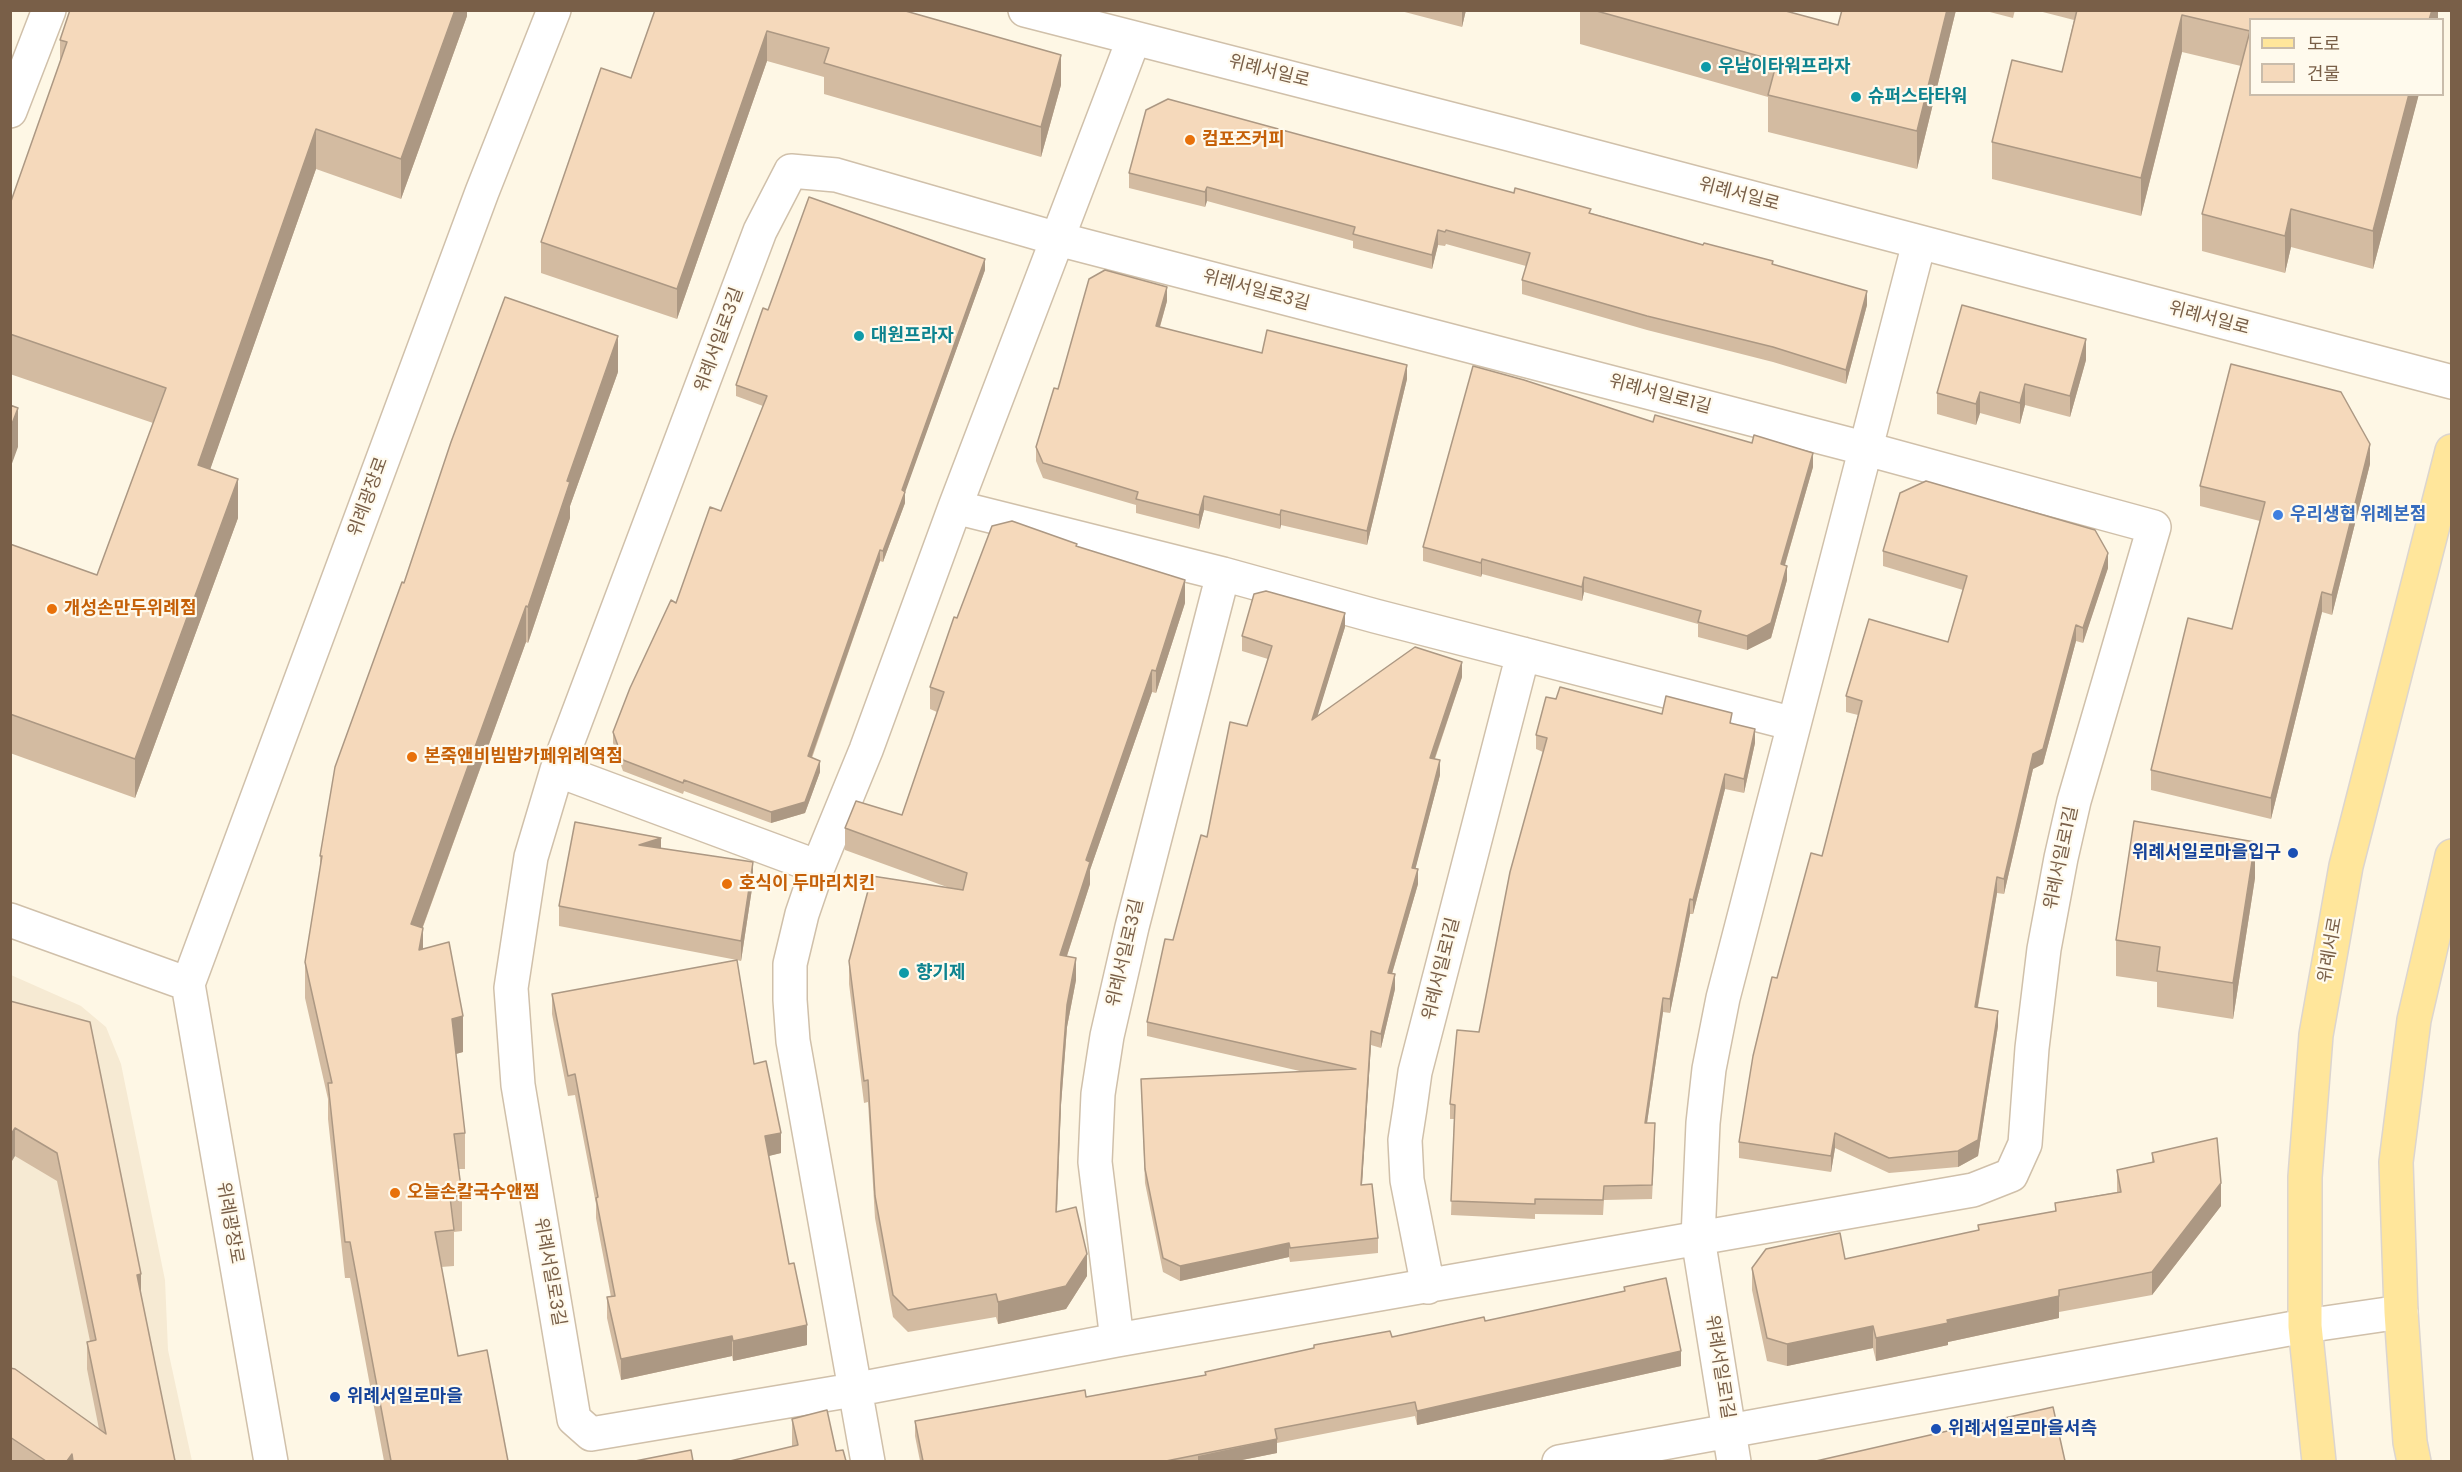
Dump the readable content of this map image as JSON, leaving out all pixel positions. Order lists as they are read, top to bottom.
{
  "streets": {
    "main road": ["위례서로"],
    "street": [
      "위례서일로",
      "위례서일로3길",
      "위례서일로1길",
      "위례광장로"
    ]
  },
  "crossings": [
    ["위례서일로", "위례서일로1길"],
    ["위례서일로3길", "위례서일로1길"]
  ],
  "places": [
    "우남이타워프라자",
    "슈퍼스타타워",
    "컴포즈커피",
    "대원프라자",
    "우리생협 위례본점",
    "개성손만두위례점",
    "본죽앤비빔밥카페위례역점",
    "위례서일로마을입구",
    "호식이 두마리치킨",
    "향기제",
    "오늘손칼국수앤찜",
    "위례서일로마을",
    "위례서일로마을서측"
  ],
  "legend": ["도로", "건물"]
}
